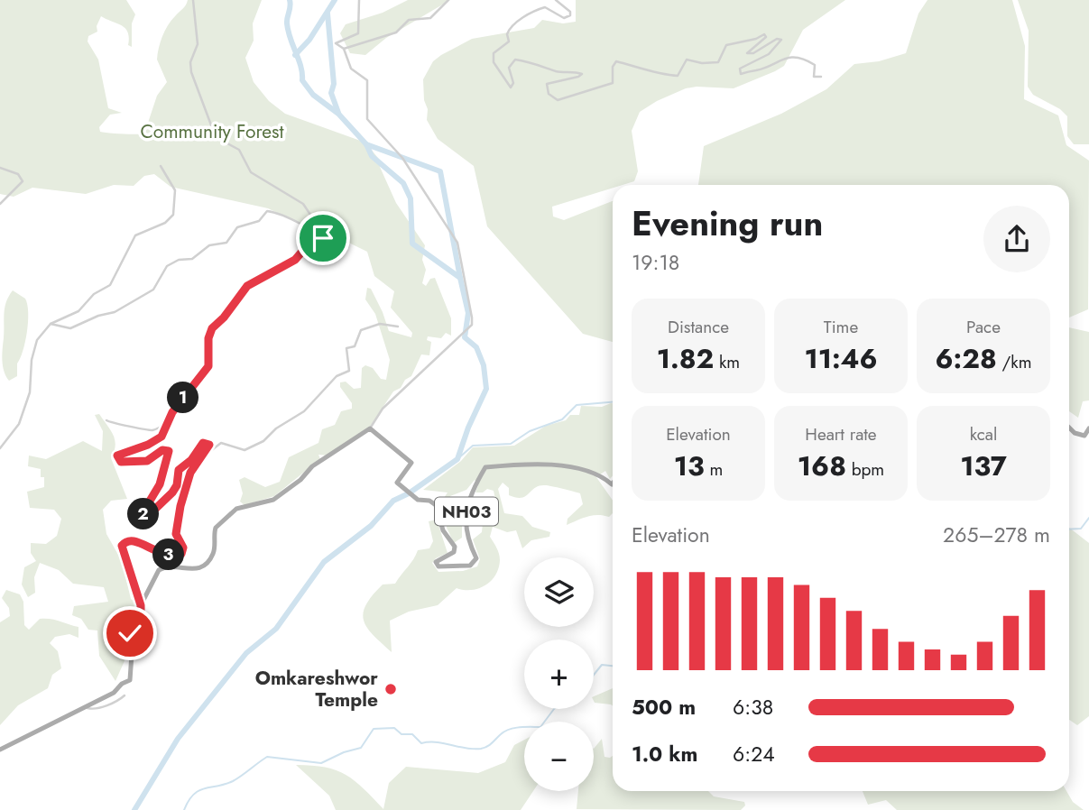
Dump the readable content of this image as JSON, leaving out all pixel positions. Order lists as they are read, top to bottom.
{
  "streets": {
    "main road": ["NH03"]
  },
  "parks": ["Community Forest"],
  "places": ["Omkareshwor Temple"],
  "page": {
    "heading": ["Evening run", "19:18"],
    "stats": [
      ["Distance", "1.82 km"],
      ["Time", "11:46"],
      ["Pace", "6:28 /km"],
      ["Elevation", "13 m"],
      ["Heart rate", "168 bpm"],
      ["kcal", "137"]
    ],
    "pins": ["1", "2", "3"],
    "chart": ["Elevation", "265–278 m"],
    "map_buttons": ["+", "−"],
    "list": [
      {
        "name": "500 m",
        "note": "6:38"
      },
      {
        "name": "1.0 km",
        "note": "6:24"
      }
    ]
  }
}
